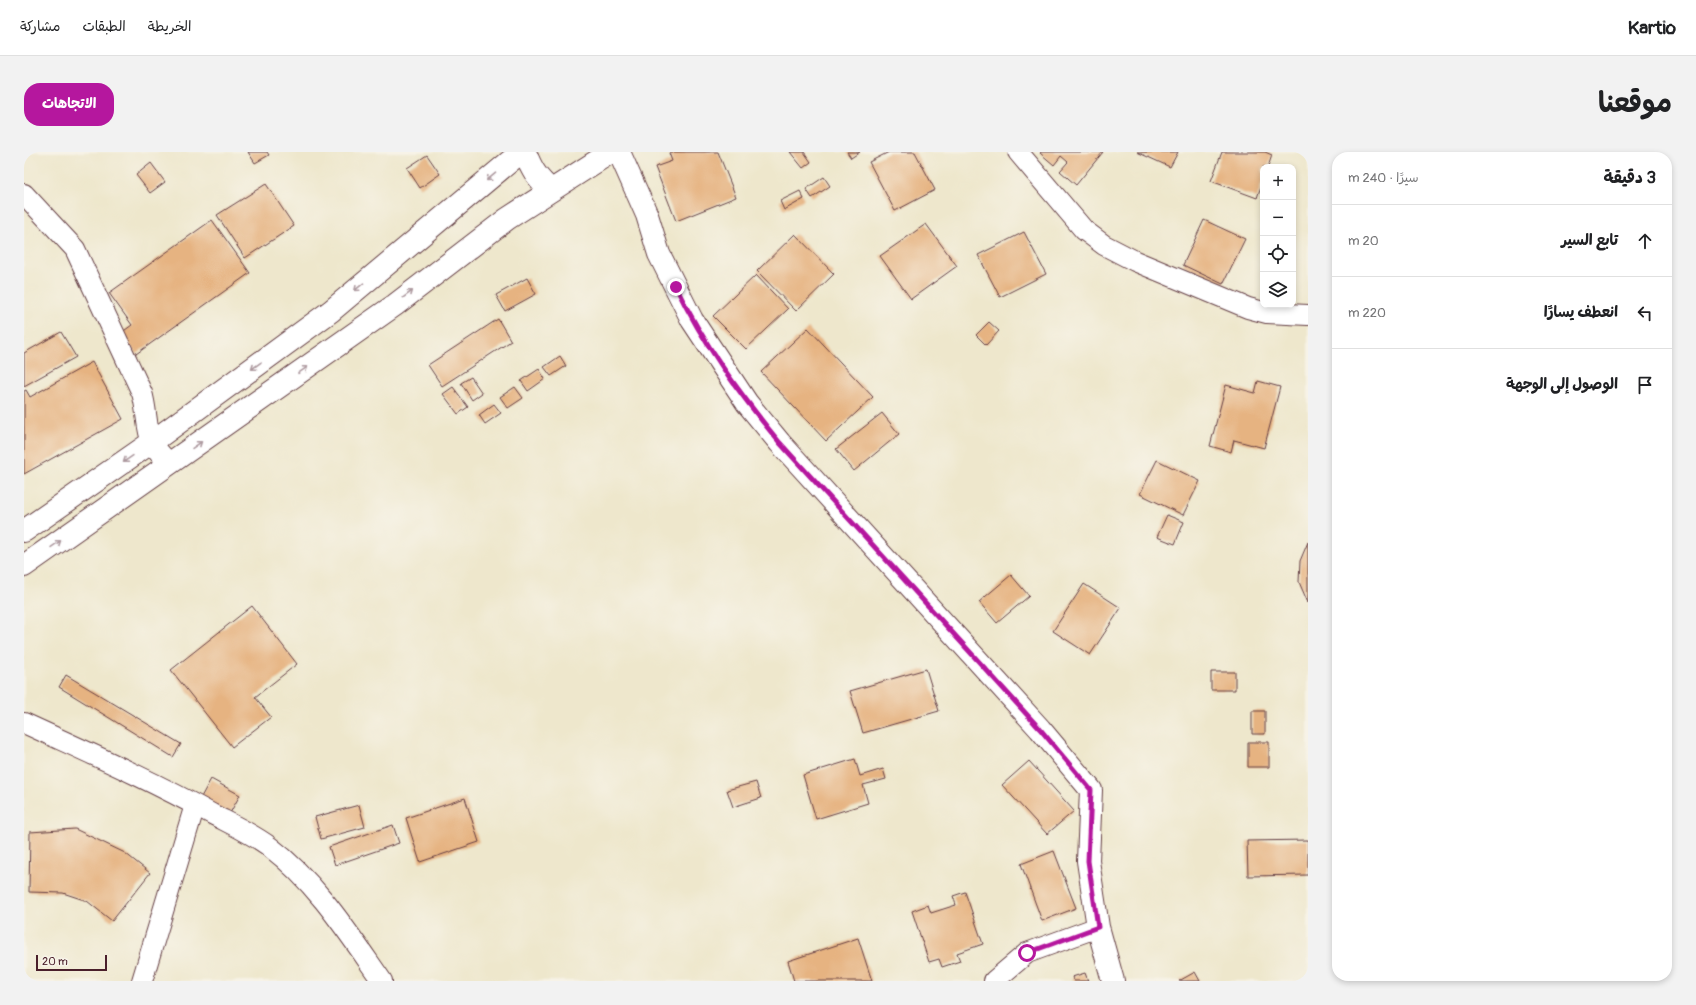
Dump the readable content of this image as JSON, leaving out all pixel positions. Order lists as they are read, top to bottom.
{
  "scale_bar": "20 m",
  "page": {
    "header": "Kartio",
    "nav": ["الخريطة", "الطبقات", "مشاركة"],
    "title": "موقعنا",
    "buttons": "الاتجاهات",
    "heading": ["3 دقيقة", "سيرًا · 240 m"],
    "map_buttons": ["+", "−"],
    "list": [
      ["تابع السير", "20 m"],
      ["انعطف يسارًا", "220 m"],
      "الوصول إلى الوجهة"
    ],
    "scale": "20 m"
  }
}
